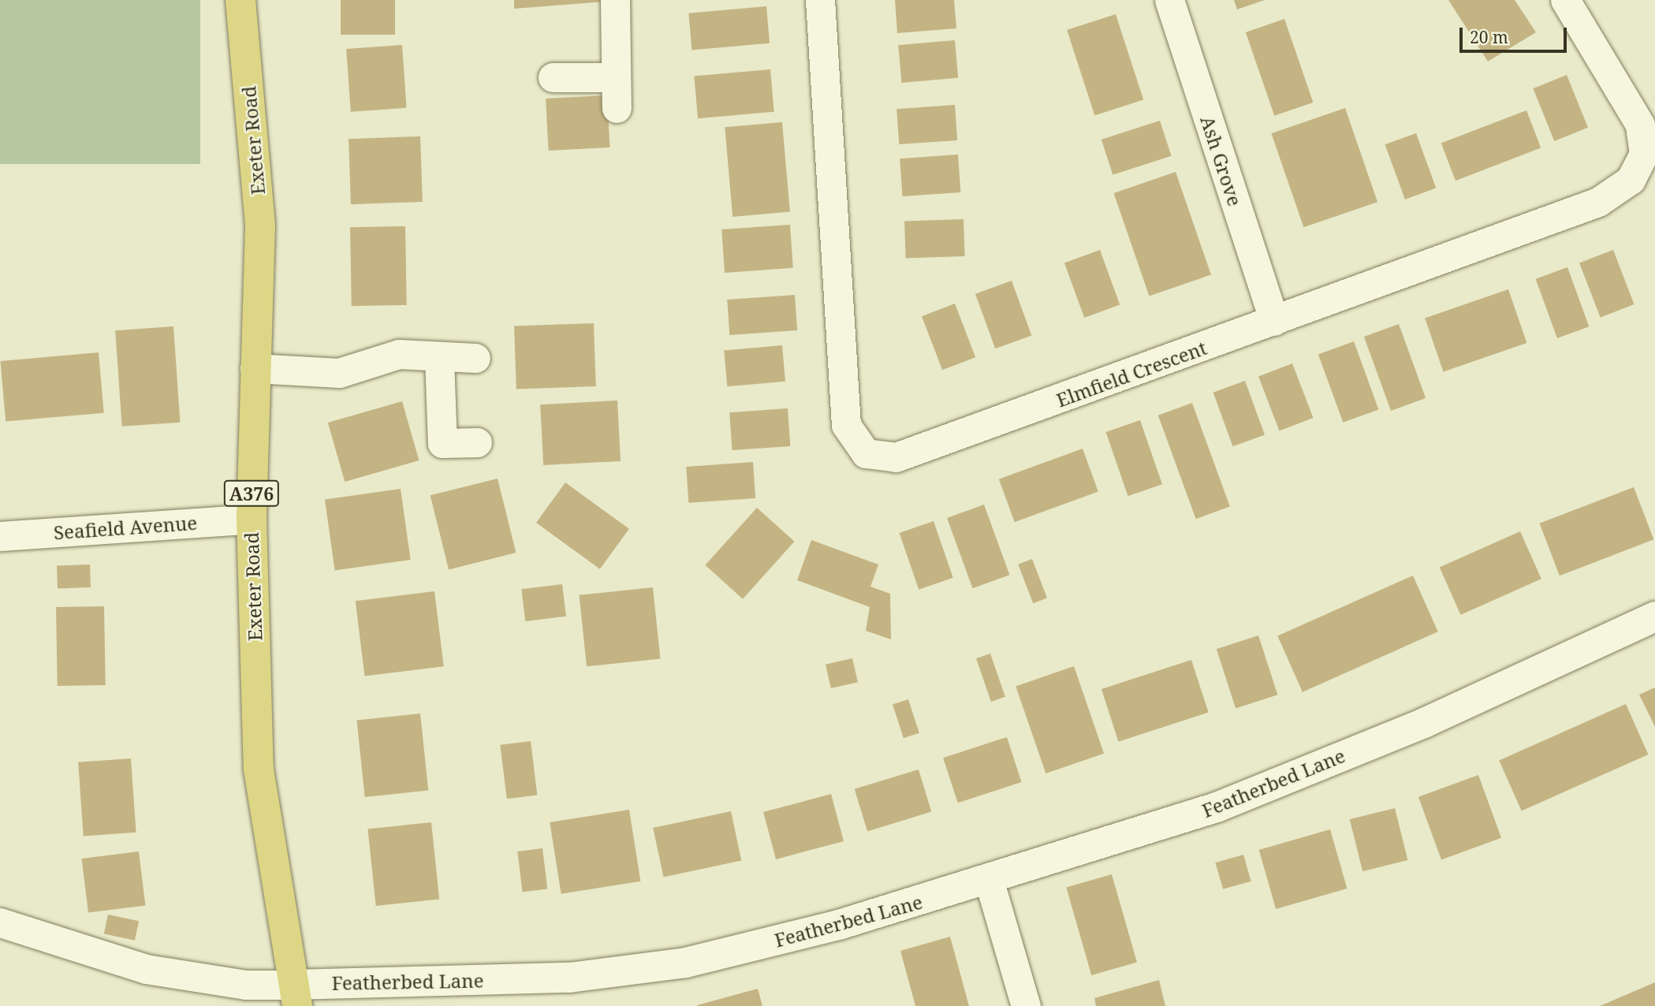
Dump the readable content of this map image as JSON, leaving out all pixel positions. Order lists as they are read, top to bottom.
{
  "streets": {
    "highway": ["Exeter Road", "A376"],
    "street": [
      "Ash Grove",
      "Elmfield Crescent",
      "Seafield Avenue",
      "Featherbed Lane"
    ]
  },
  "crossings": [
    ["Exeter Road", "Seafield Avenue"],
    ["Exeter Road", "Featherbed Lane"],
    ["Ash Grove", "Elmfield Crescent"]
  ],
  "scale_bar": "20 m"
}
